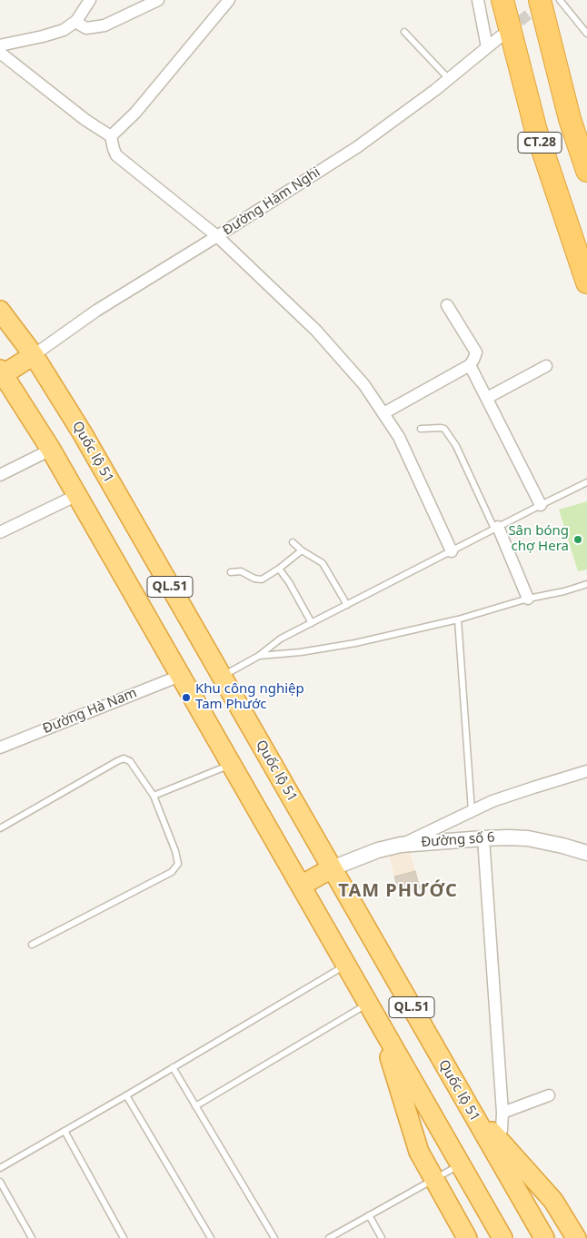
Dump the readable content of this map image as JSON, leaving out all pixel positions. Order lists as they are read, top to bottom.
{
  "streets": {
    "highway": ["CT.28", "Quốc lộ 51", "QL.51"],
    "street": ["Đường Hàm Nghi", "Đường Hà Nam", "Đường số 6"]
  },
  "crossings": [
    ["Đường Hàm Nghi", "Quốc lộ 51"],
    ["Quốc lộ 51", "QL.51"],
    ["Quốc lộ 51", "Đường số 6"],
    ["QL.51", "Đường Hà Nam"]
  ],
  "districts": ["TAM PHƯỚC"],
  "places": ["Sân bóng chợ Hera", "Khu công nghiệp Tam Phước"]
}
